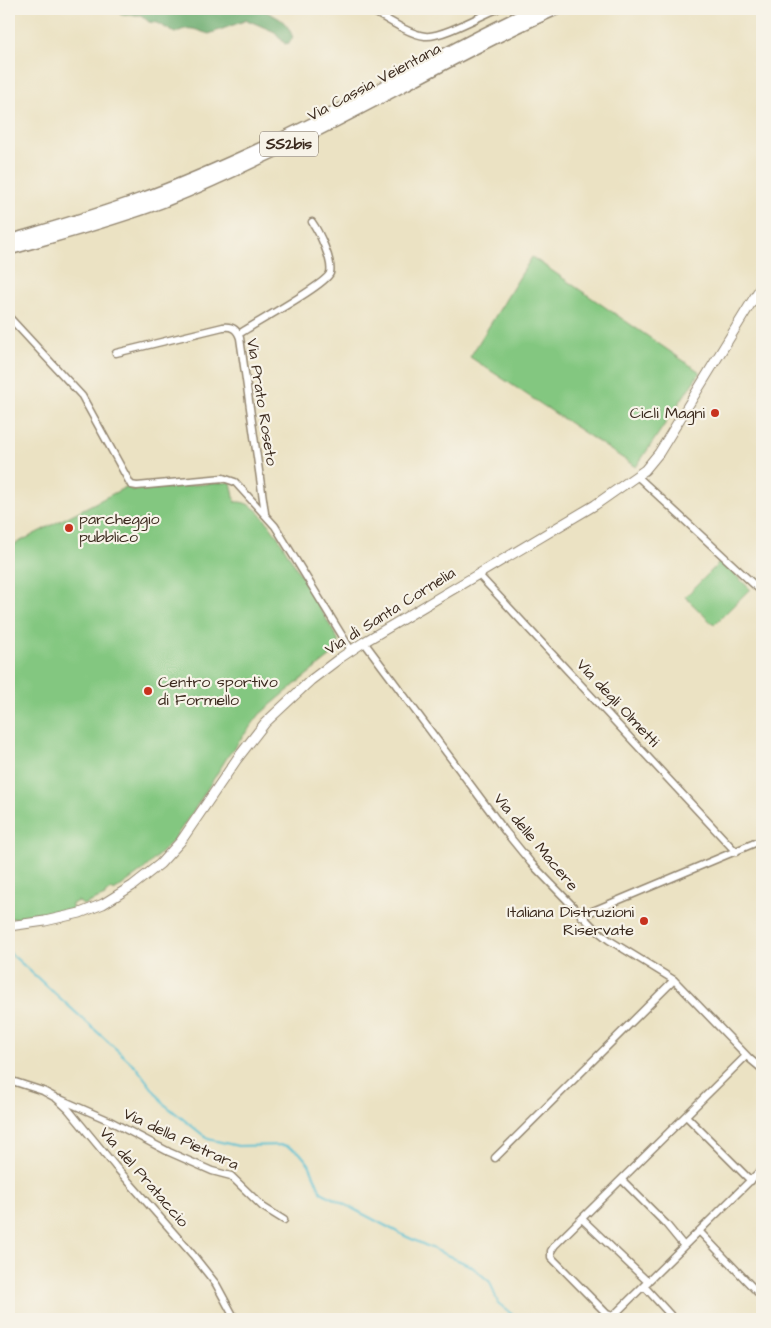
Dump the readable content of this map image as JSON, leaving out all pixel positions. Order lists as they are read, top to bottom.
{
  "streets": {
    "highway": ["Via Cassia Veientana", "SS2bis"],
    "street": [
      "Via Prato Roseto",
      "Via di Santa Cornelia",
      "Via degli Olmetti",
      "Via delle Macere",
      "Via della Pietrara",
      "Via del Prataccio"
    ]
  },
  "crossings": [
    ["Via Prato Roseto", "Via di Santa Cornelia"],
    ["Via di Santa Cornelia", "Via degli Olmetti"],
    ["Via di Santa Cornelia", "Via delle Macere"],
    ["Via della Pietrara", "Via del Prataccio"]
  ],
  "places": [
    "Cicli Magni",
    "parcheggio pubblico",
    "Centro sportivo di Formello",
    "Italiana Distruzioni Riservate"
  ]
}
